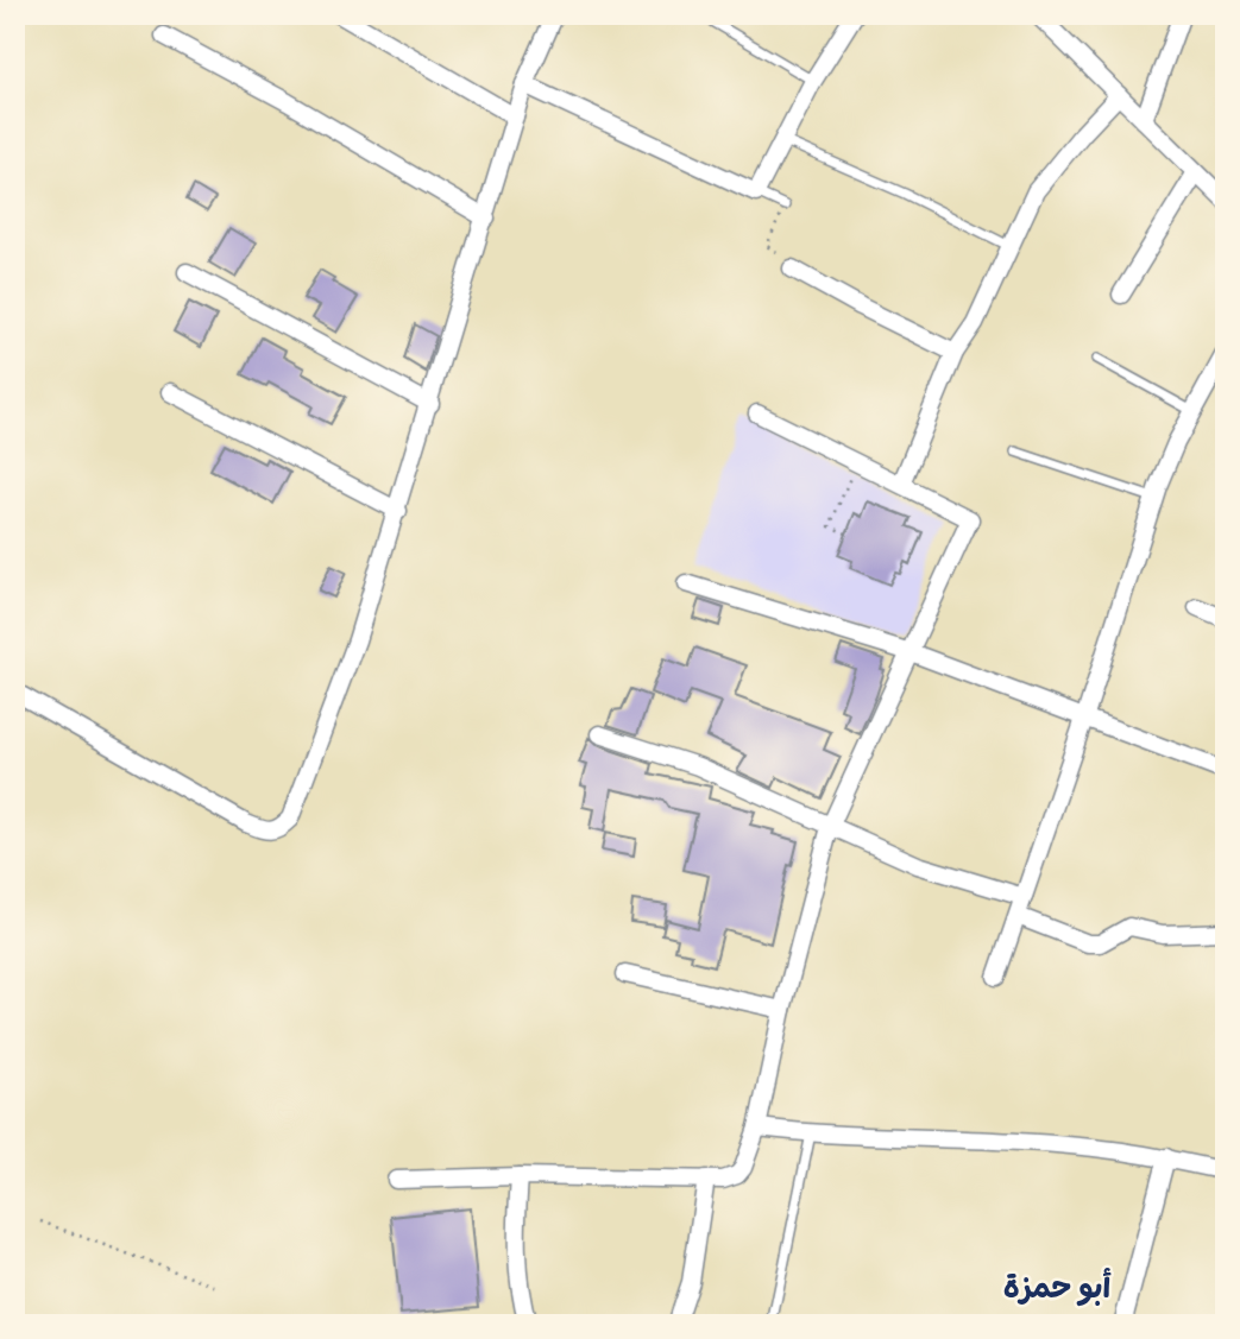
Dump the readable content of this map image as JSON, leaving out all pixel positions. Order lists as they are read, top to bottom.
{
  "districts": ["أبو حمزة"]
}
